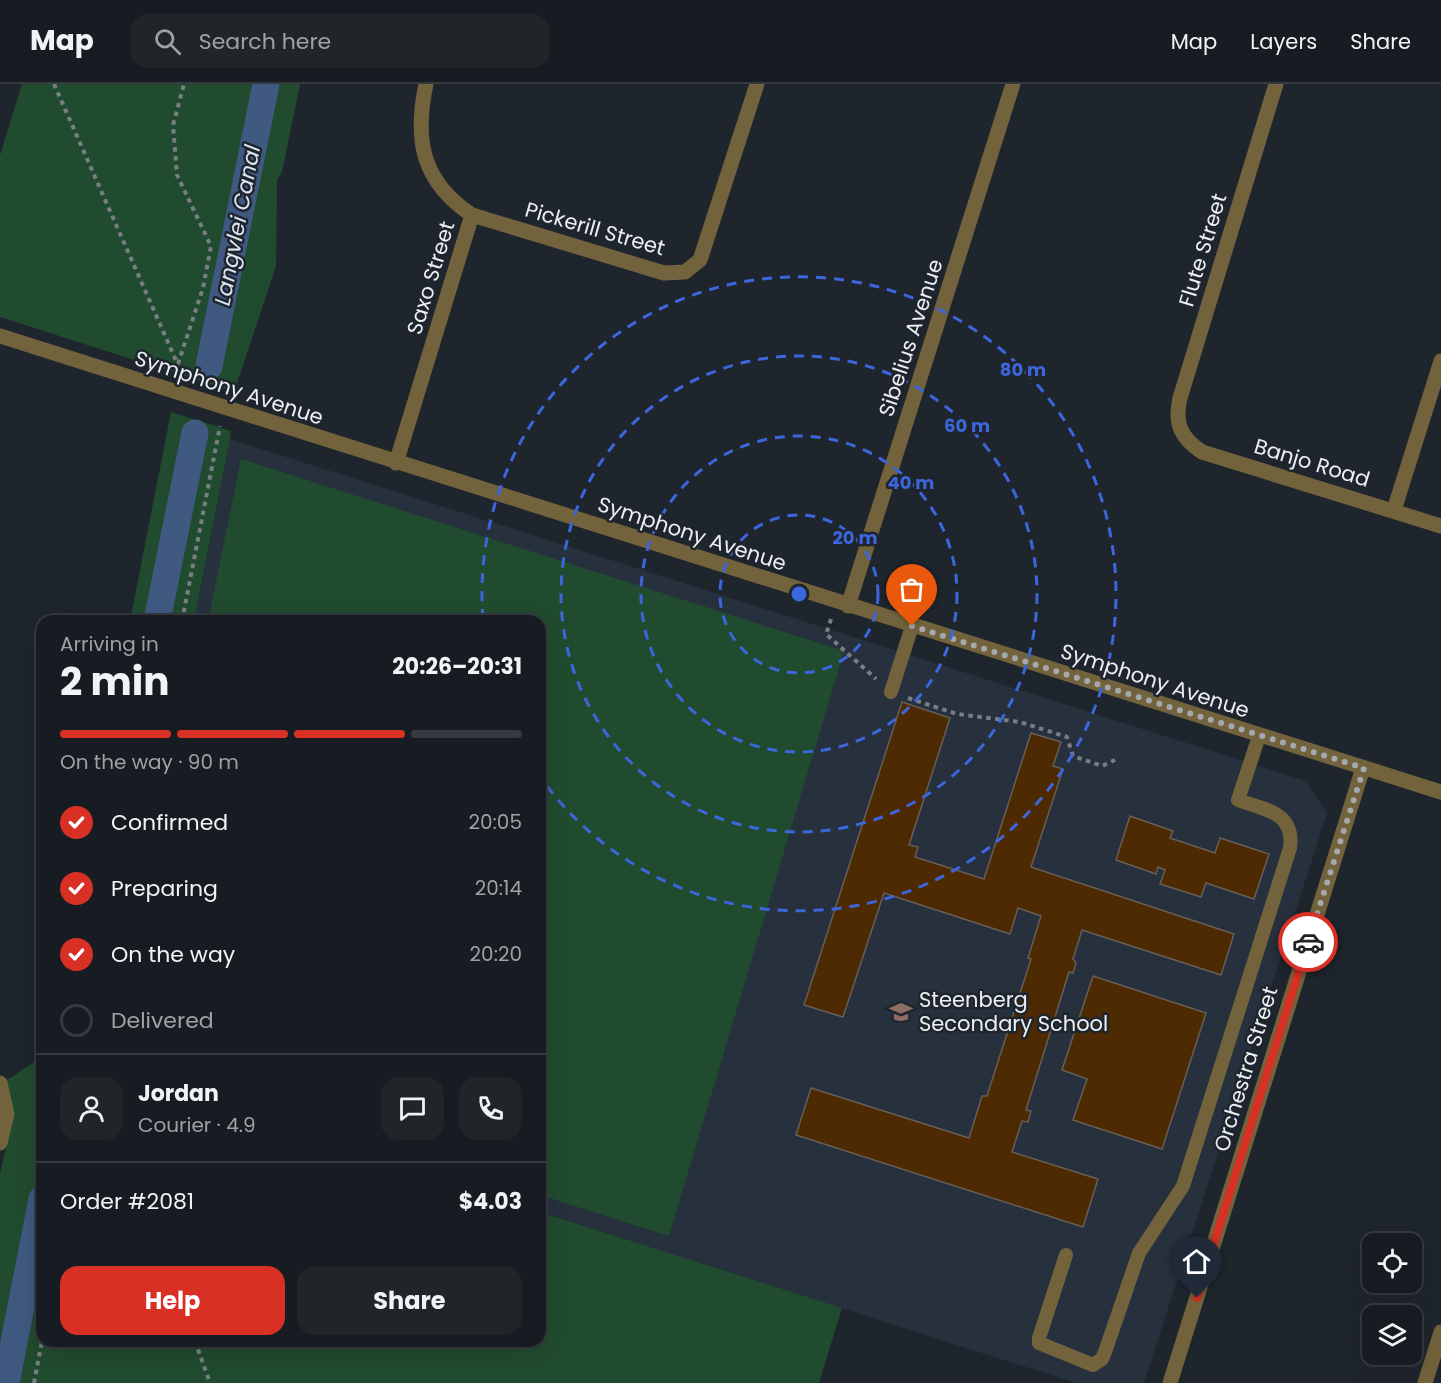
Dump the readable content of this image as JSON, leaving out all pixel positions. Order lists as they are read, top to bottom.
{
  "streets": {
    "street": [
      "Pickerill Street",
      "Flute Street",
      "Saxo Street",
      "Sibelius Avenue",
      "Symphony Avenue",
      "Banjo Road",
      "Orchestra Street"
    ]
  },
  "crossings": [
    ["Pickerill Street", "Saxo Street"],
    ["Flute Street", "Banjo Road"],
    ["Saxo Street", "Symphony Avenue"],
    ["Sibelius Avenue", "Symphony Avenue"],
    ["Symphony Avenue", "Orchestra Street"]
  ],
  "water": ["Langvlei Canal"],
  "places": {
    "school or university": ["Steenberg Secondary School"]
  },
  "page": {
    "header": "Map",
    "search": "Search here",
    "nav": ["Map", "Layers", "Share"],
    "heading": ["2 min", "Arriving in", "20:26–20:31"],
    "panel": [
      "Jordan",
      "Courier · 4.9",
      "Order #2081",
      "$4.03"
    ],
    "bar": "On the way · 90 m",
    "list": [
      ["Confirmed", "20:05"],
      ["Preparing", "20:14"],
      ["On the way", "20:20"],
      "Delivered"
    ],
    "buttons": ["Help", "Share"]
  },
  "rings": [
    "80 m",
    "60 m",
    "40 m",
    "20 m"
  ]
}
